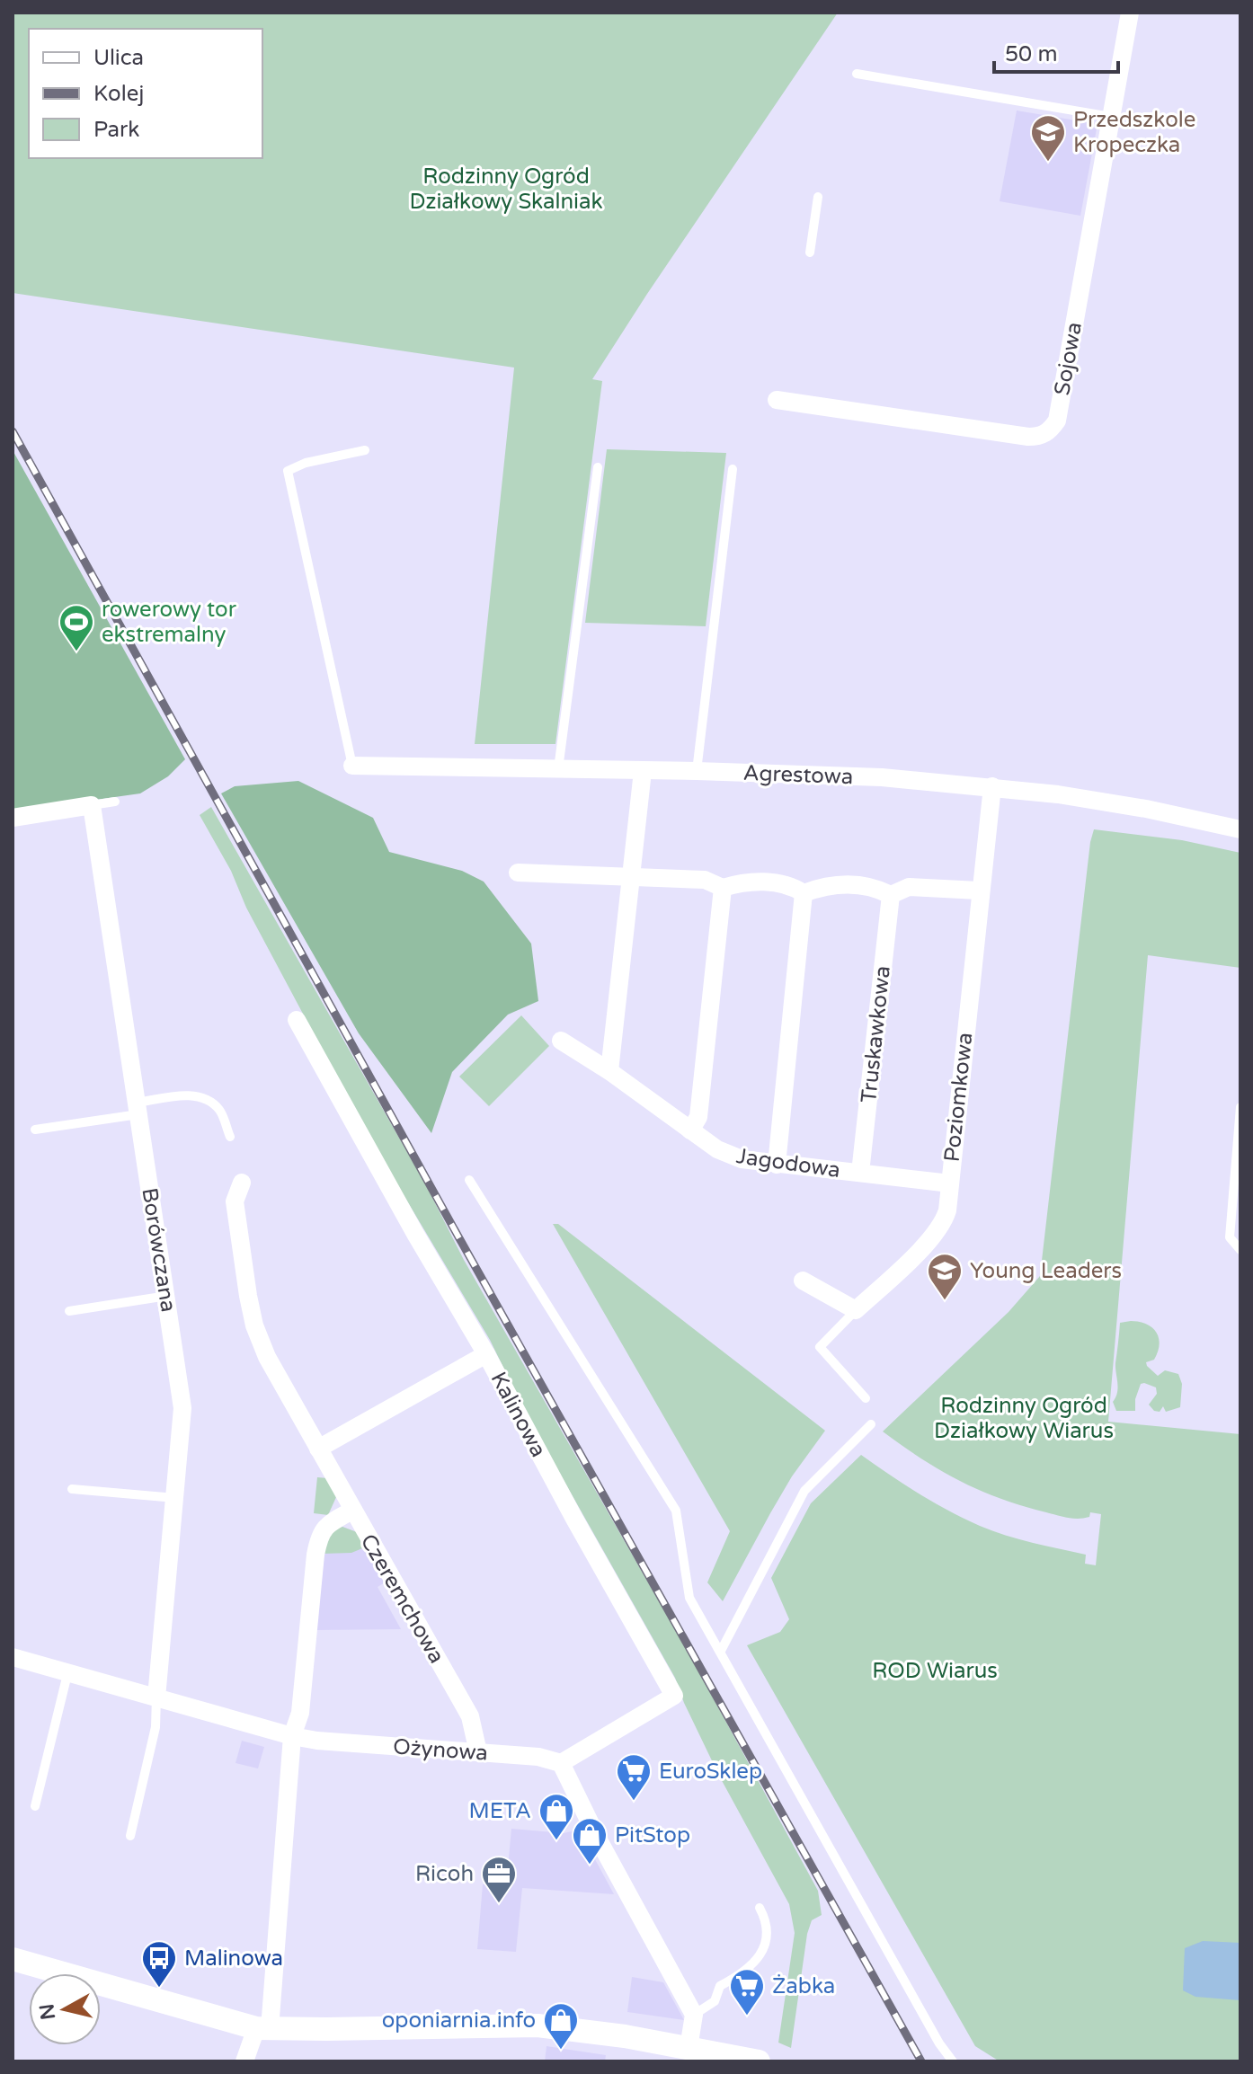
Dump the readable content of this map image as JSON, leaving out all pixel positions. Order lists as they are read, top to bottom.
{
  "streets": {
    "street": [
      "Sojowa",
      "Agrestowa",
      "Truskawkowa",
      "Poziomkowa",
      "Jagodowa",
      "Borówczana",
      "Kalinowa",
      "Czeremchowa",
      "Ożynowa"
    ]
  },
  "crossings": [
    ["Agrestowa", "Poziomkowa"],
    ["Truskawkowa", "Jagodowa"],
    ["Poziomkowa", "Jagodowa"],
    ["Borówczana", "Ożynowa"],
    ["Kalinowa", "Ożynowa"],
    ["Czeremchowa", "Ożynowa"]
  ],
  "parks": ["Rodzinny Ogród Działkowy Skalniak", "Rodzinny Ogród Działkowy Wiarus", "ROD Wiarus"],
  "places": {
    "school or university": ["Przedszkole Kropeczka", "Young Leaders"],
    "sports": ["rowerowy tor ekstremalny"],
    "supermarket": ["EuroSklep", "Żabka"],
    "shop": ["META", "PitStop", "oponiarnia.info"],
    "office": ["Ricoh"],
    "bus stop": ["Malinowa"]
  },
  "legend": ["Ulica", "Kolej", "Park"],
  "scale_bar": "50 m",
  "north": "left"
}
